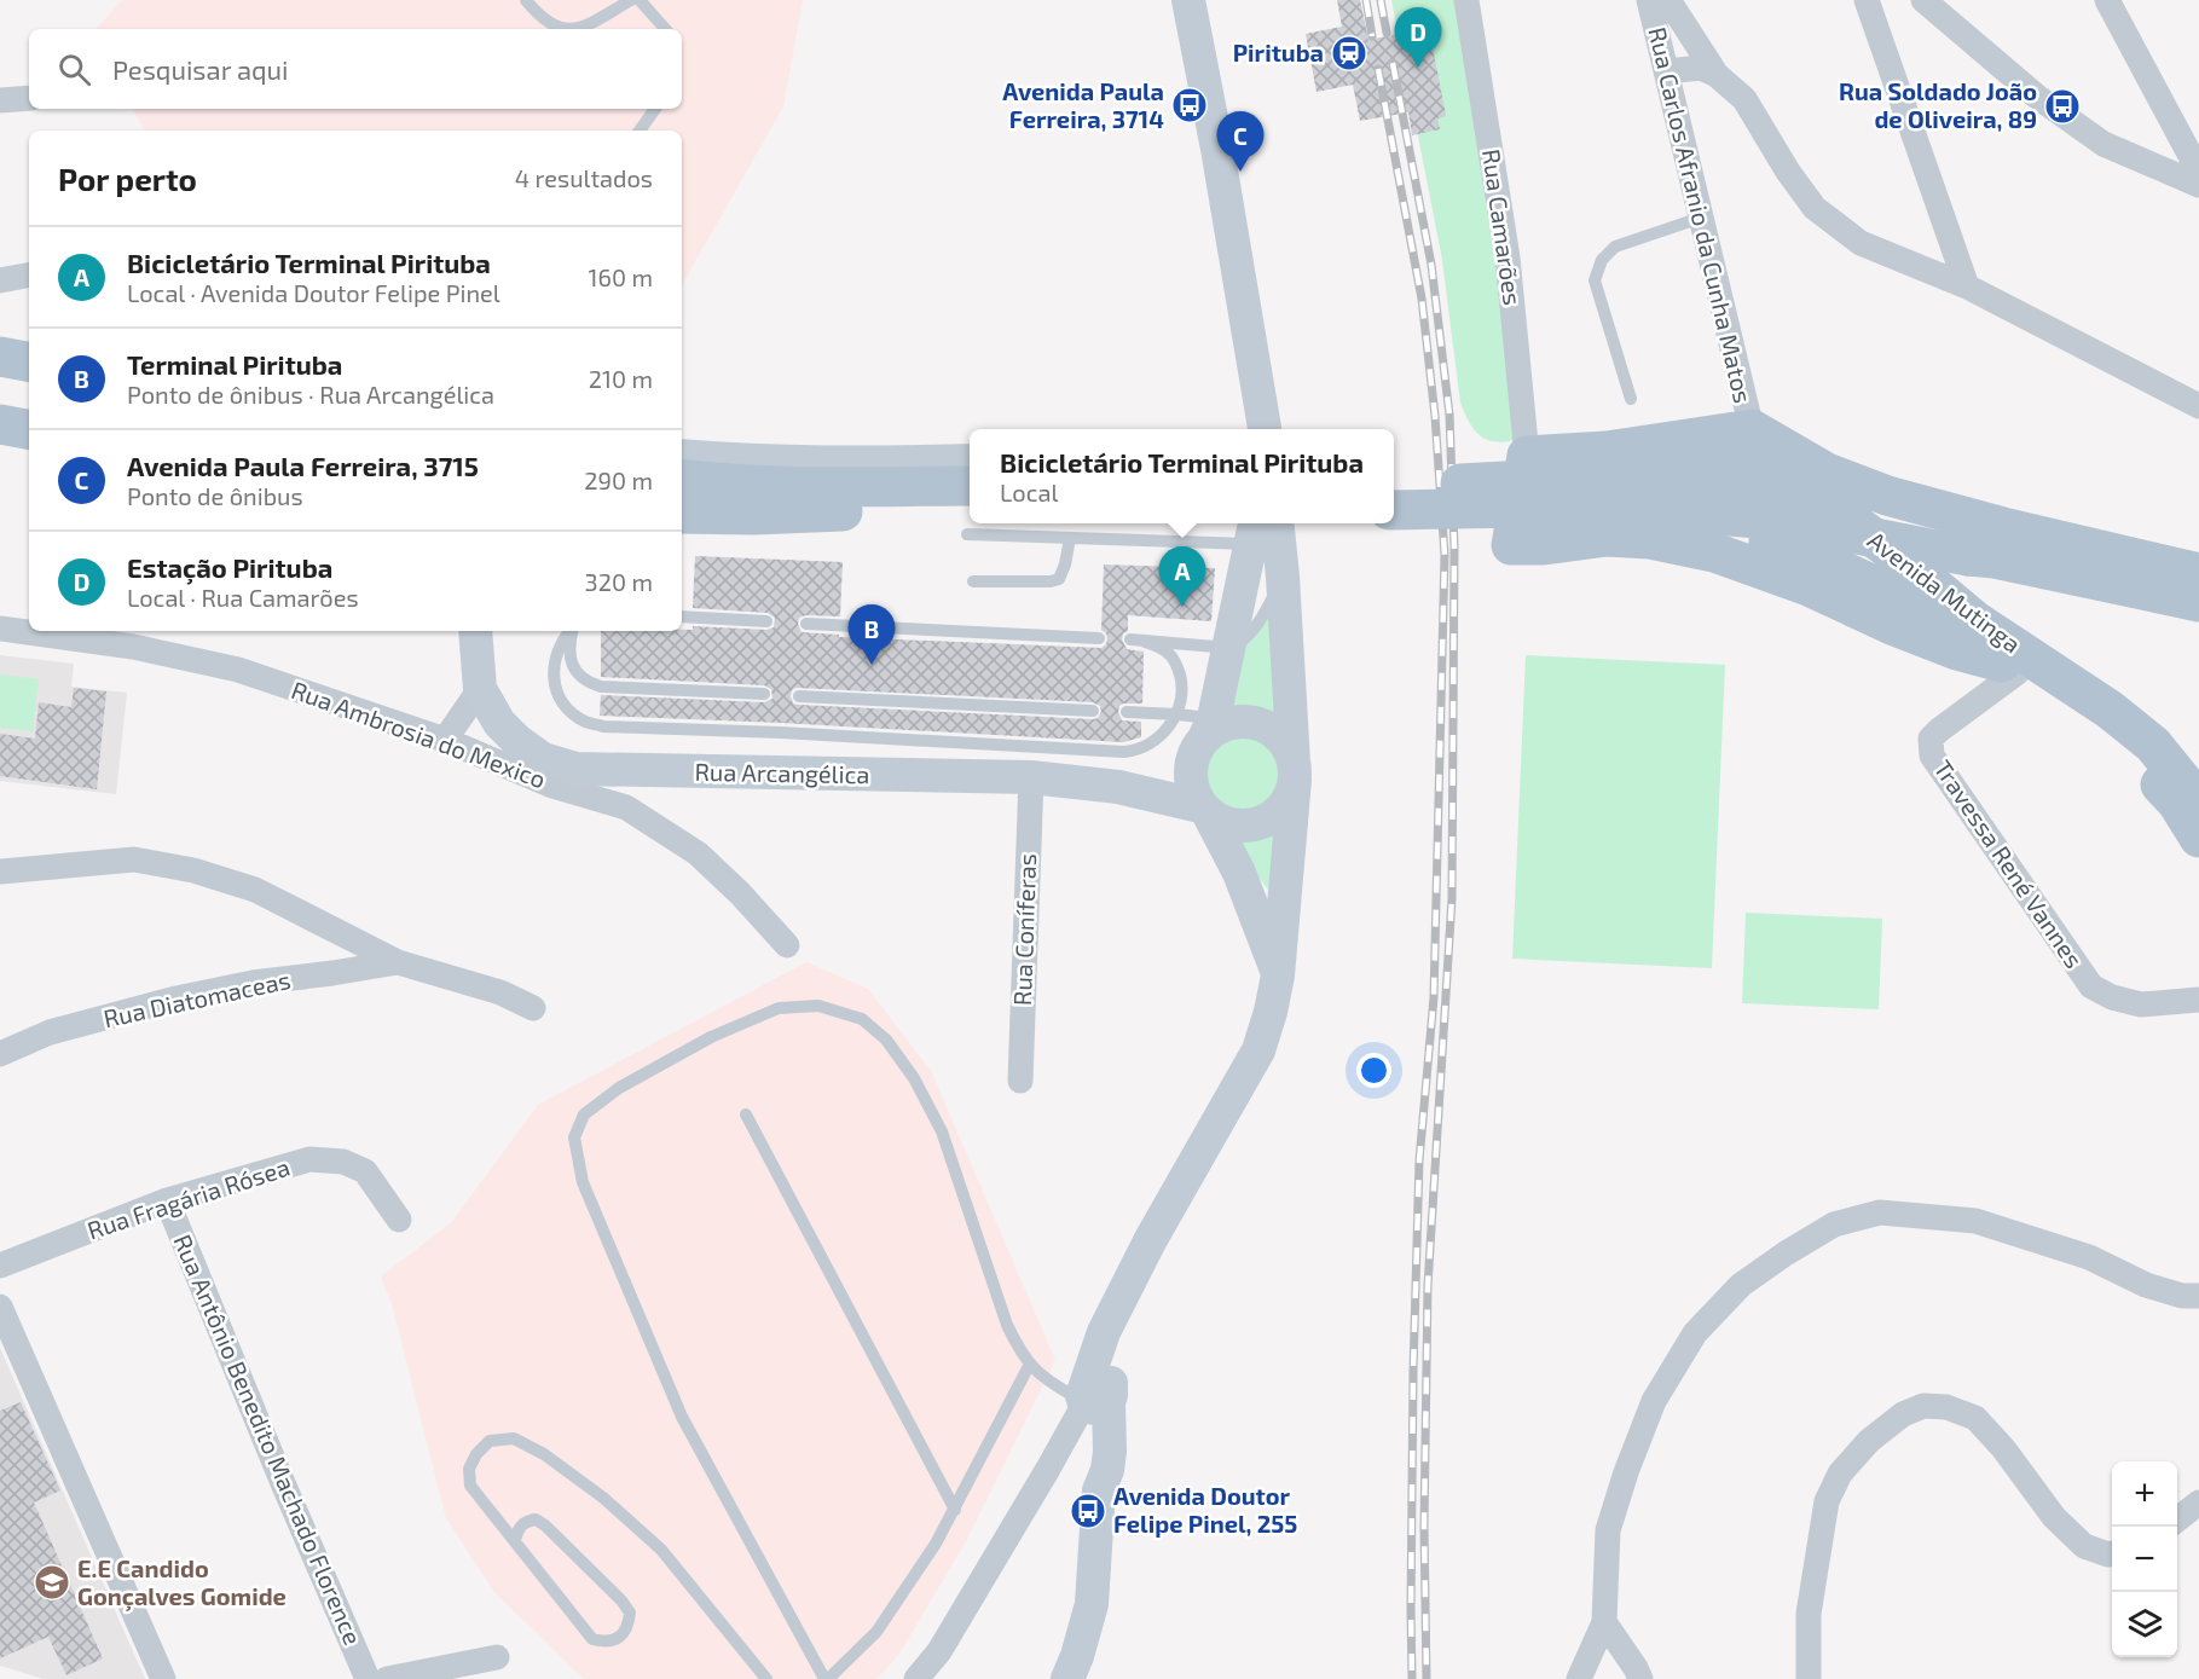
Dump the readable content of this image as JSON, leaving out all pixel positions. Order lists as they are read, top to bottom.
{
  "streets": {
    "main road": ["Avenida Mutinga", "Rua Arcangélica"],
    "street": [
      "Rua Carlos Afranio da Cunha Matos",
      "Rua Camarões",
      "Rua Ambrosia do Mexico",
      "Travessa René Vannes",
      "Rua Coníferas",
      "Rua Diatomaceas",
      "Rua Fragária Rósea",
      "Rua Antônio Benedito Machado Florence"
    ]
  },
  "crossings": [
    ["Avenida Mutinga", "Travessa René Vannes"],
    ["Rua Arcangélica", "Rua Coníferas"],
    ["Rua Fragária Rósea", "Rua Antônio Benedito Machado Florence"]
  ],
  "places": {
    "station": ["Pirituba"],
    "bus stop": ["Avenida Paula Ferreira, 3714", "Rua Soldado João de Oliveira, 89", "Avenida Doutor Felipe Pinel, 255"],
    "school or university": ["E.E Candido Gonçalves Gomide"]
  },
  "page": {
    "pins": [
      "D",
      "C",
      "A",
      "B"
    ],
    "search": "Pesquisar aqui",
    "heading": ["Por perto", "4 resultados"],
    "list": [
      {
        "mark": "A",
        "name": "Bicicletário Terminal Pirituba",
        "note": "Local · Avenida Doutor Felipe Pinel",
        "value": "160 m"
      },
      {
        "mark": "B",
        "name": "Terminal Pirituba",
        "note": "Ponto de ônibus · Rua Arcangélica",
        "value": "210 m"
      },
      {
        "mark": "C",
        "name": "Avenida Paula Ferreira, 3715",
        "note": "Ponto de ônibus",
        "value": "290 m"
      },
      {
        "mark": "D",
        "name": "Estação Pirituba",
        "note": "Local · Rua Camarões",
        "value": "320 m"
      }
    ],
    "popup": ["Bicicletário Terminal Pirituba", "Local"],
    "map_buttons": ["+", "−"]
  }
}
